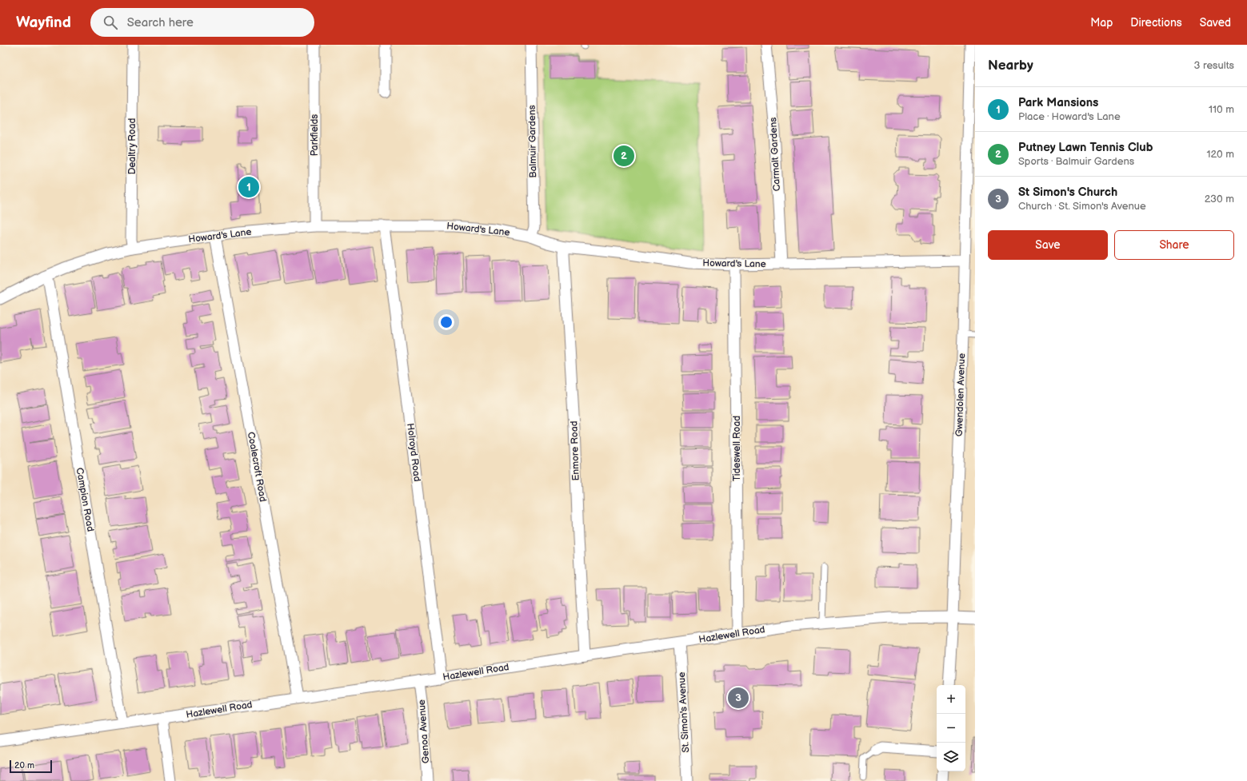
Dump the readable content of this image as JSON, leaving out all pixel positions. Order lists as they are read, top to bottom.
{
  "streets": {
    "street": [
      "Parkfields",
      "Balmuir Gardens",
      "Dealtry Road",
      "Carmalt Gardens",
      "Howard's Lane",
      "Gwendolen Avenue",
      "Tideswell Road",
      "Enmore Road",
      "Holroyd Road",
      "Coalecroft Road",
      "Campion Road",
      "Hazlewell Road",
      "St. Simon's Avenue",
      "Genoa Avenue"
    ]
  },
  "crossings": [
    ["Parkfields", "Howard's Lane"],
    ["Balmuir Gardens", "Howard's Lane"],
    ["Dealtry Road", "Howard's Lane"],
    ["Carmalt Gardens", "Howard's Lane"],
    ["Howard's Lane", "Gwendolen Avenue"],
    ["Howard's Lane", "Tideswell Road"],
    ["Howard's Lane", "Enmore Road"],
    ["Howard's Lane", "Holroyd Road"],
    ["Howard's Lane", "Coalecroft Road"],
    ["Howard's Lane", "Campion Road"],
    ["Gwendolen Avenue", "Hazlewell Road"],
    ["Tideswell Road", "Hazlewell Road"],
    ["Enmore Road", "Hazlewell Road"],
    ["Holroyd Road", "Hazlewell Road"],
    ["Coalecroft Road", "Hazlewell Road"],
    ["Campion Road", "Hazlewell Road"],
    ["Hazlewell Road", "St. Simon's Avenue"],
    ["Hazlewell Road", "Genoa Avenue"]
  ],
  "scale_bar": "20 m",
  "page": {
    "header": "Wayfind",
    "search": "Search here",
    "nav": ["Map", "Directions", "Saved"],
    "heading": ["Nearby", "3 results"],
    "list": [
      {
        "mark": "1",
        "name": "Park Mansions",
        "note": "Place · Howard's Lane",
        "value": "110 m"
      },
      {
        "mark": "2",
        "name": "Putney Lawn Tennis Club",
        "note": "Sports · Balmuir Gardens",
        "value": "120 m"
      },
      {
        "mark": "3",
        "name": "St Simon's Church",
        "note": "Church · St. Simon's Avenue",
        "value": "230 m"
      }
    ],
    "pins": ["2", "1", "3"],
    "buttons": ["Save", "Share"],
    "map_buttons": ["+", "−"],
    "scale": "20 m"
  }
}
